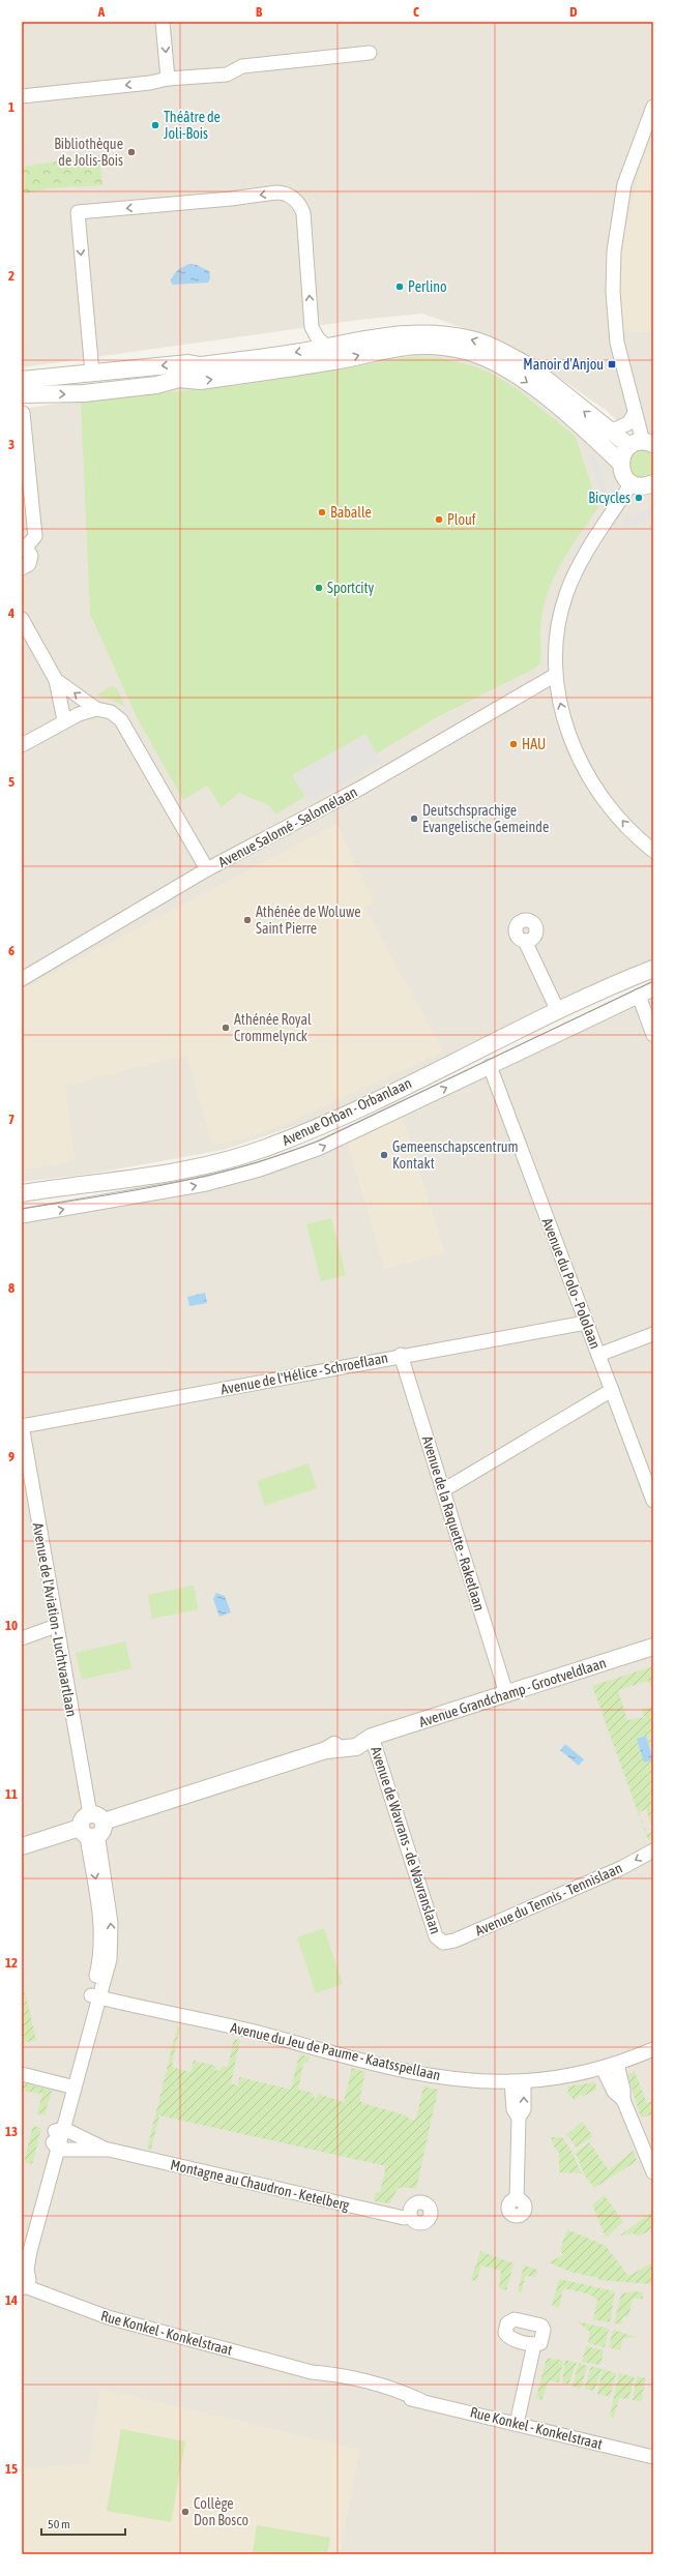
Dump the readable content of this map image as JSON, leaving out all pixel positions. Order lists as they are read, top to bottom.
{
  "streets": {
    "street": [
      "Avenue Salomé - Salomélaan",
      "Avenue Orban - Orbanlaan",
      "Avenue du Polo - Pololaan",
      "Avenue de l'Hélice - Schroeflaan",
      "Avenue de la Raquette - Raketlaan",
      "Avenue de l'Aviation - Luchtvaartlaan",
      "Avenue Grandchamp - Grootveldlaan",
      "Avenue de Wavrans - de Wavranslaan",
      "Avenue du Tennis - Tennislaan",
      "Avenue du Jeu de Paume - Kaatsspellaan",
      "Montagne au Chaudron - Ketelberg",
      "Rue Konkel - Konkelstraat"
    ]
  },
  "crossings": [
    ["Avenue Orban - Orbanlaan", "Avenue du Polo - Pololaan"],
    ["Avenue du Polo - Pololaan", "Avenue de l'Hélice - Schroeflaan"],
    ["Avenue de l'Hélice - Schroeflaan", "Avenue de la Raquette - Raketlaan"],
    ["Avenue de l'Hélice - Schroeflaan", "Avenue de l'Aviation - Luchtvaartlaan"],
    ["Avenue de la Raquette - Raketlaan", "Avenue Grandchamp - Grootveldlaan"],
    ["Avenue de l'Aviation - Luchtvaartlaan", "Avenue Grandchamp - Grootveldlaan"],
    ["Avenue de l'Aviation - Luchtvaartlaan", "Avenue du Jeu de Paume - Kaatsspellaan"],
    ["Avenue de l'Aviation - Luchtvaartlaan", "Montagne au Chaudron - Ketelberg"],
    ["Avenue Grandchamp - Grootveldlaan", "Avenue de Wavrans - de Wavranslaan"],
    ["Avenue de Wavrans - de Wavranslaan", "Avenue du Tennis - Tennislaan"]
  ],
  "one_way": ["Avenue du Tennis - Tennislaan"],
  "places": {
    "other": [
      "Théâtre de Joli-Bois",
      "Bibliothèque de Jolis-Bois",
      "Perlino",
      "Bicycles",
      "Baballe",
      "Plouf",
      "Sportcity",
      "HAU",
      "Deutschsprachige Evangelische Gemeinde",
      "Athénée de Woluwe Saint Pierre",
      "Athénée Royal Crommelynck",
      "Gemeenschapscentrum Kontakt",
      "Collège Don Bosco"
    ],
    "transit": ["Manoir d'Anjou"]
  },
  "scale_bar": "50 m",
  "grid": {
    "columns": [
      "A",
      "B",
      "C",
      "D"
    ],
    "rows": [
      "1",
      "2",
      "3",
      "4",
      "5",
      "6",
      "7",
      "8",
      "9",
      "10",
      "11",
      "12",
      "13",
      "14",
      "15"
    ]
  }
}
